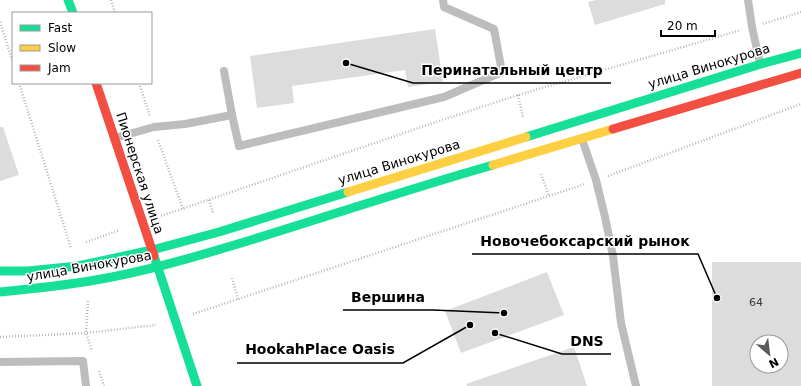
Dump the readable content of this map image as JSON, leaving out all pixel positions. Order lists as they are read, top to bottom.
{
  "streets": {
    "main road": ["улица Винокурова", "Пионерская улица"]
  },
  "crossings": [
    ["улица Винокурова", "Пионерская улица"]
  ],
  "places": [
    "Перинатальный центр",
    "Новочебоксарский рынок",
    "Вершина",
    "HookahPlace Oasis",
    "DNS"
  ],
  "house_numbers": ["64"],
  "legend": ["Fast", "Slow", "Jam"],
  "scale_bar": "20 m",
  "north": "bottom right"
}
